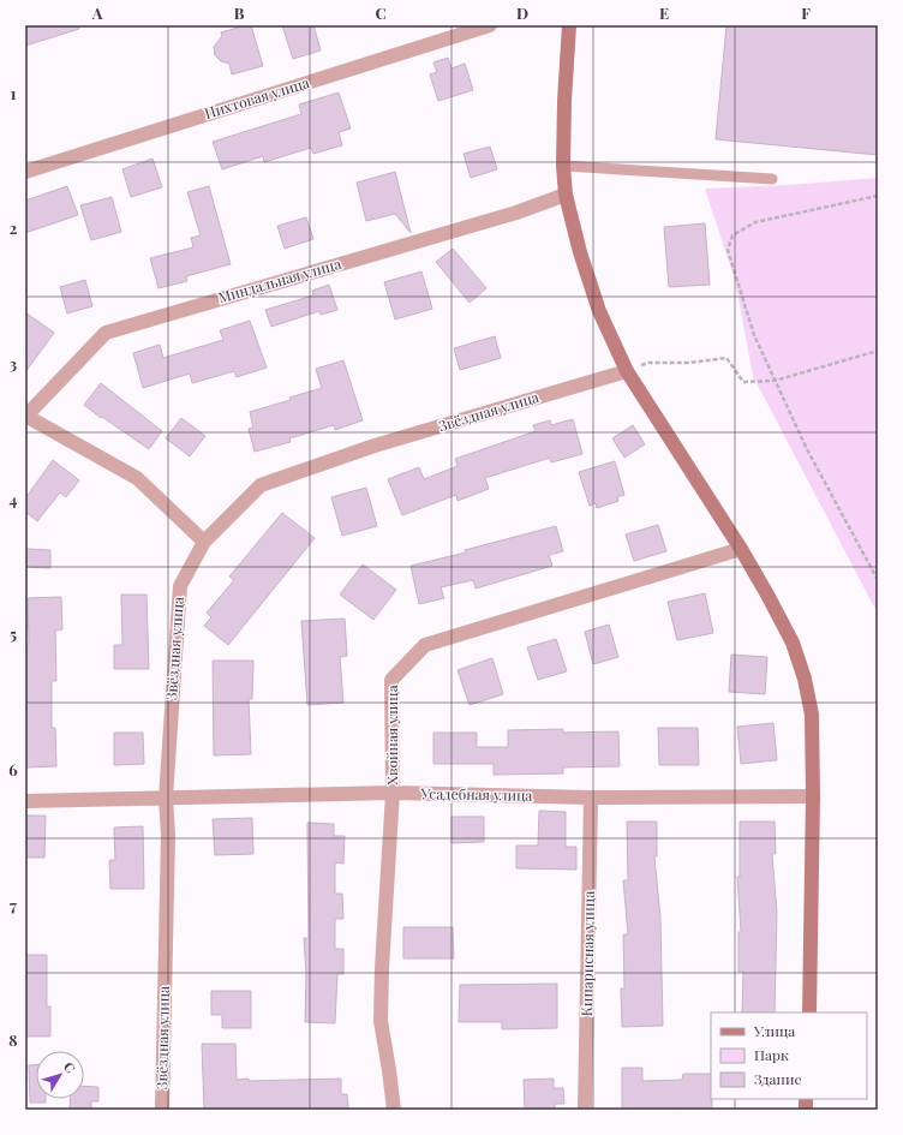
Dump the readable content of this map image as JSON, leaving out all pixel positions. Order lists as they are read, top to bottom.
{
  "streets": {
    "street": [
      "Пихтовая улица",
      "Миндальная улица",
      "Звёздная улица",
      "Хвойная улица",
      "Усадебная улица",
      "Кипарисная улица"
    ]
  },
  "crossings": [
    ["Звёздная улица", "Усадебная улица"],
    ["Хвойная улица", "Усадебная улица"],
    ["Усадебная улица", "Кипарисная улица"]
  ],
  "legend": ["Улица", "Парк", "Здание"],
  "north": "top right",
  "grid": {
    "columns": [
      "A",
      "B",
      "C",
      "D",
      "E",
      "F"
    ],
    "rows": [
      "1",
      "2",
      "3",
      "4",
      "5",
      "6",
      "7",
      "8"
    ]
  }
}
